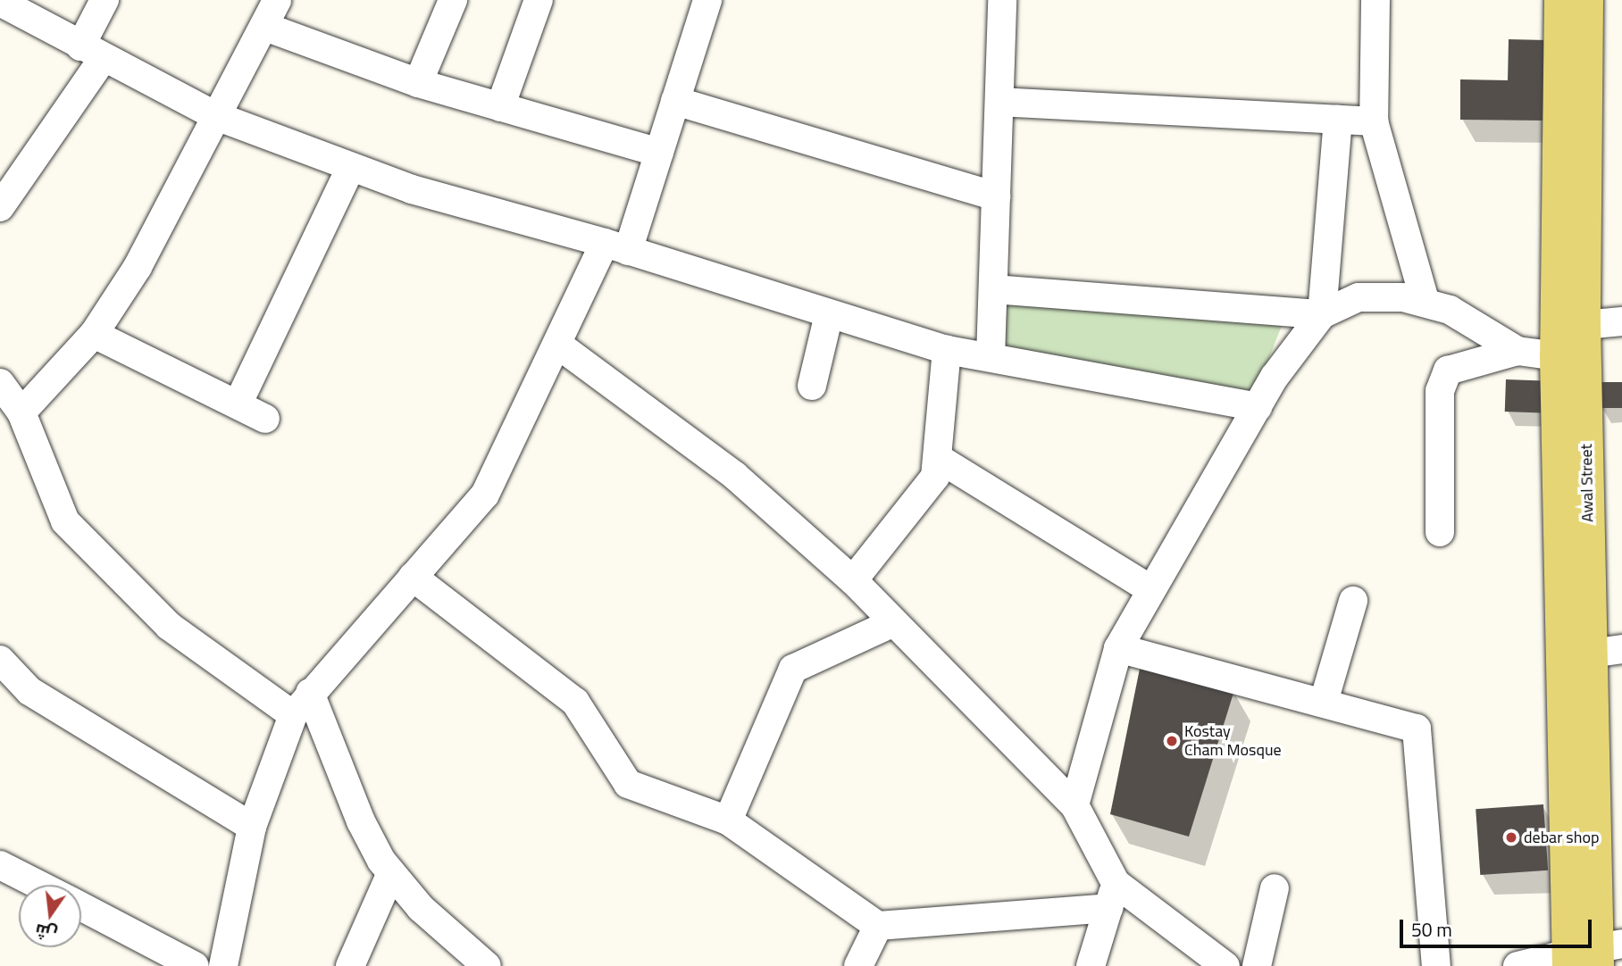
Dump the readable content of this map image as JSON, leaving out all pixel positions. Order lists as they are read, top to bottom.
{
  "streets": {
    "main road": ["Awal Street"]
  },
  "places": ["Kostay Cham Mosque", "debar shop"],
  "scale_bar": "50 m",
  "north": "bottom"
}
